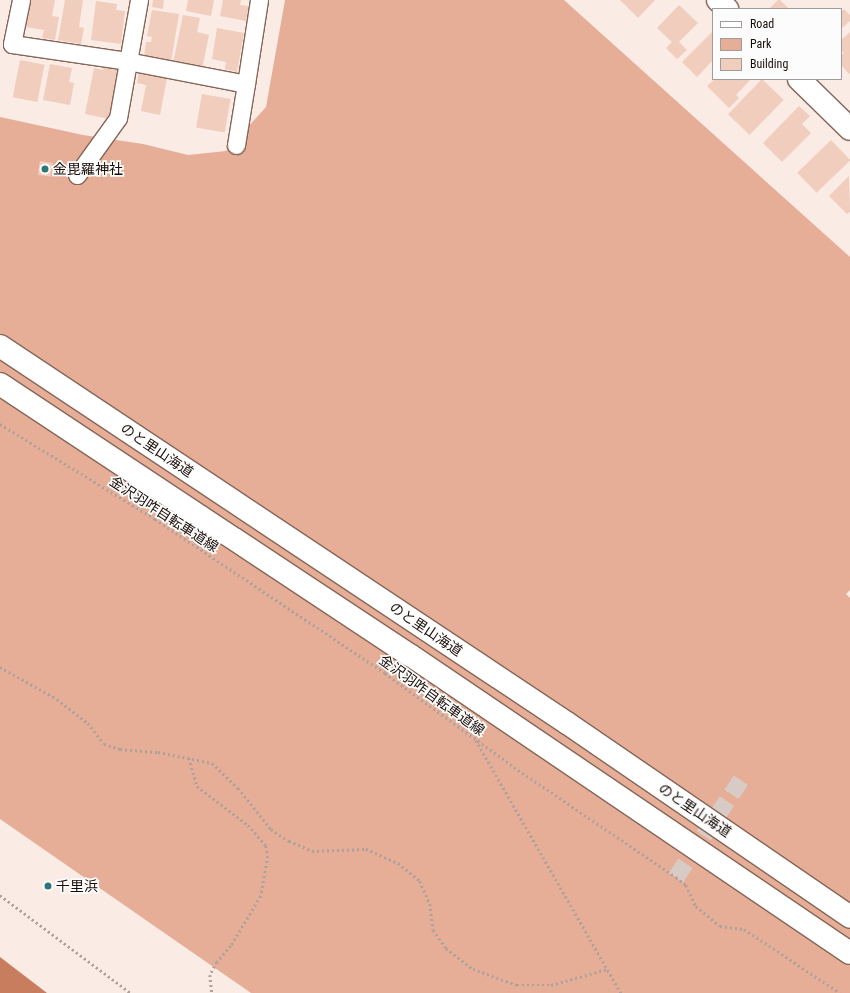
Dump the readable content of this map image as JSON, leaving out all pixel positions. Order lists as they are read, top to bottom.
{
  "streets": {
    "main road": ["のと里山海道"],
    "path": ["金沢羽咋自転車道線"]
  },
  "places": ["金毘羅神社", "千里浜"],
  "legend": ["Road", "Park", "Building"]
}
